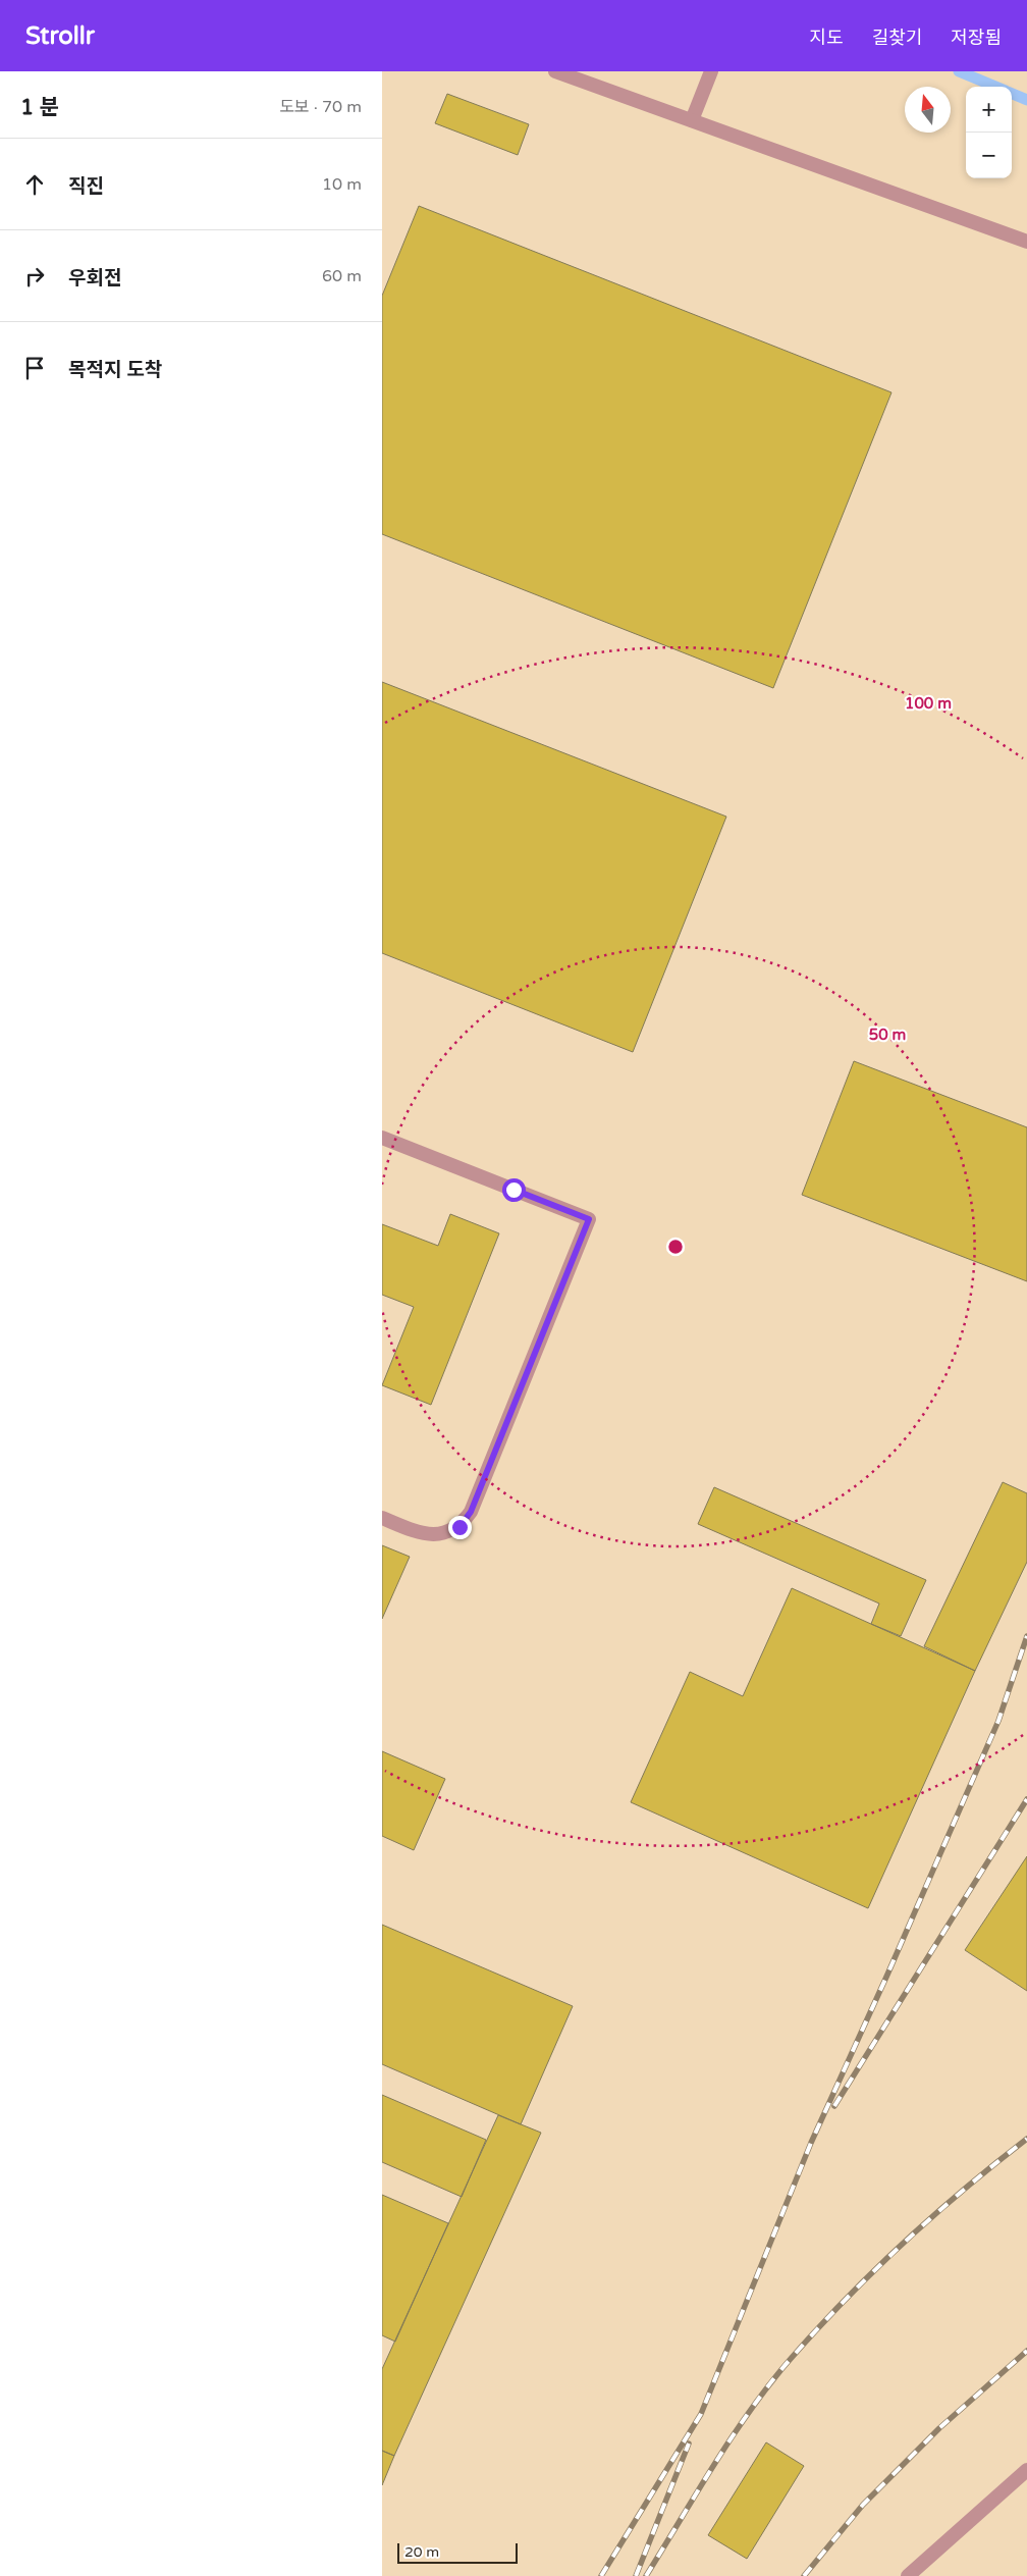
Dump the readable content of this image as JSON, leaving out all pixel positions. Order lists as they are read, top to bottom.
{
  "scale_bar": "20 m",
  "north": "top",
  "page": {
    "header": "Strollr",
    "nav": ["지도", "길찾기", "저장됨"],
    "heading": ["1 분", "도보 · 70 m"],
    "map_buttons": ["+", "−"],
    "list": [
      ["직진", "10 m"],
      ["우회전", "60 m"],
      "목적지 도착"
    ],
    "scale": "20 m"
  },
  "rings": ["100 m", "50 m"]
}
